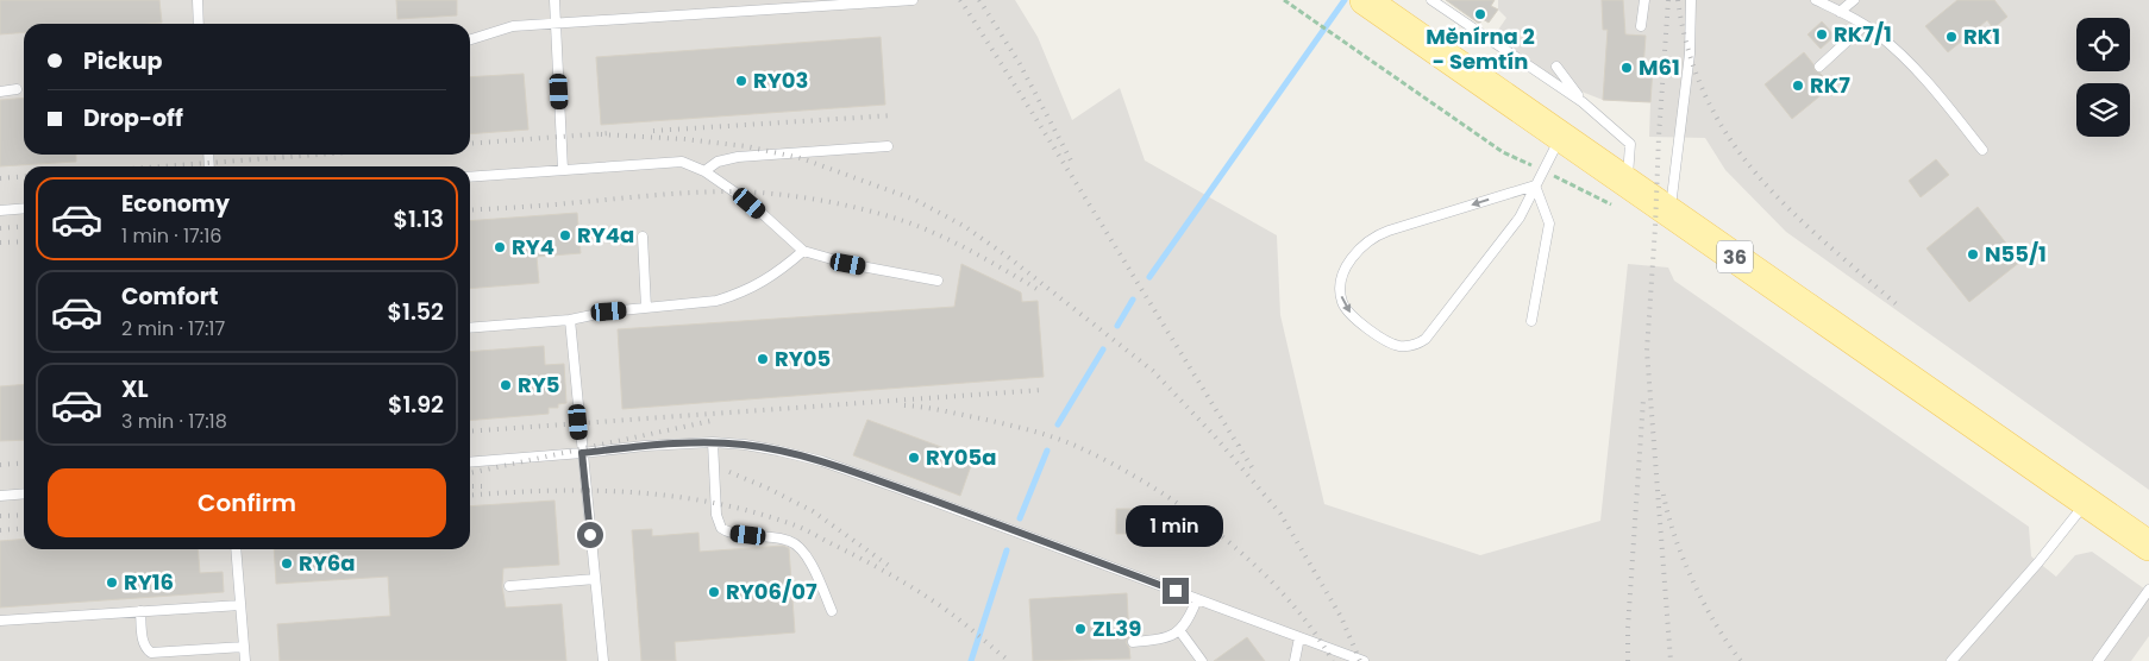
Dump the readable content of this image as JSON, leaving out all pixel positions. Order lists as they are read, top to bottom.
{
  "streets": {
    "main road": ["36"]
  },
  "places": [
    "Měnírna 2 - Semtín",
    "RK7/1",
    "RK1",
    "M61",
    "RY03",
    "RK7",
    "RY4a",
    "RY4",
    "N55/1",
    "RY05",
    "RY5",
    "RY05a",
    "RY6a",
    "RY16",
    "RY06/07",
    "ZL39"
  ],
  "page": {
    "banner": ["Pickup", "Drop-off"],
    "list": [
      {
        "name": "Economy",
        "note": "1 min · 17:16",
        "value": "$1.13"
      },
      {
        "name": "Comfort",
        "note": "2 min · 17:17",
        "value": "$1.52"
      },
      {
        "name": "XL",
        "note": "3 min · 17:18",
        "value": "$1.92"
      }
    ],
    "buttons": "Confirm",
    "bubble": "1 min"
  }
}
